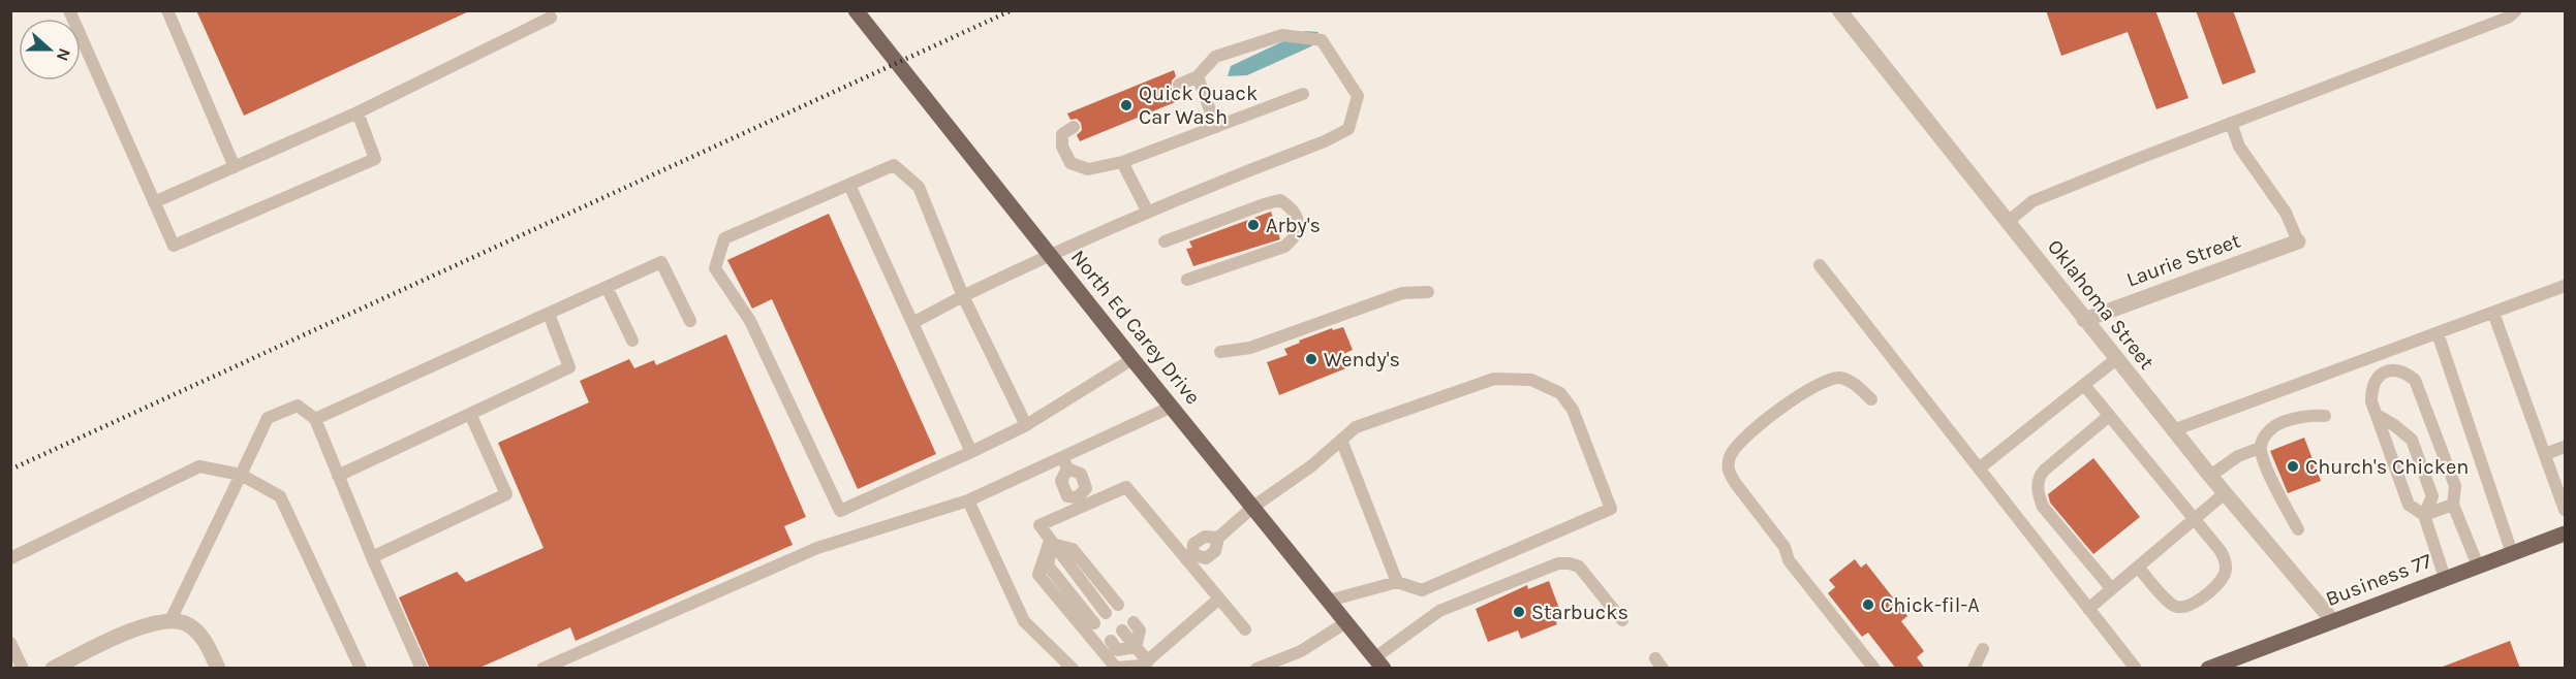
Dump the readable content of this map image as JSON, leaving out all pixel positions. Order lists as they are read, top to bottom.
{
  "streets": {
    "main road": ["North Ed Carey Drive", "Business 77"],
    "street": ["Laurie Street", "Oklahoma Street"]
  },
  "crossings": [
    ["Laurie Street", "Oklahoma Street"],
    ["Oklahoma Street", "Business 77"]
  ],
  "places": [
    "Quick Quack Car Wash",
    "Arby's",
    "Wendy's",
    "Church's Chicken",
    "Chick-fil-A",
    "Starbucks"
  ],
  "north": "right"
}
